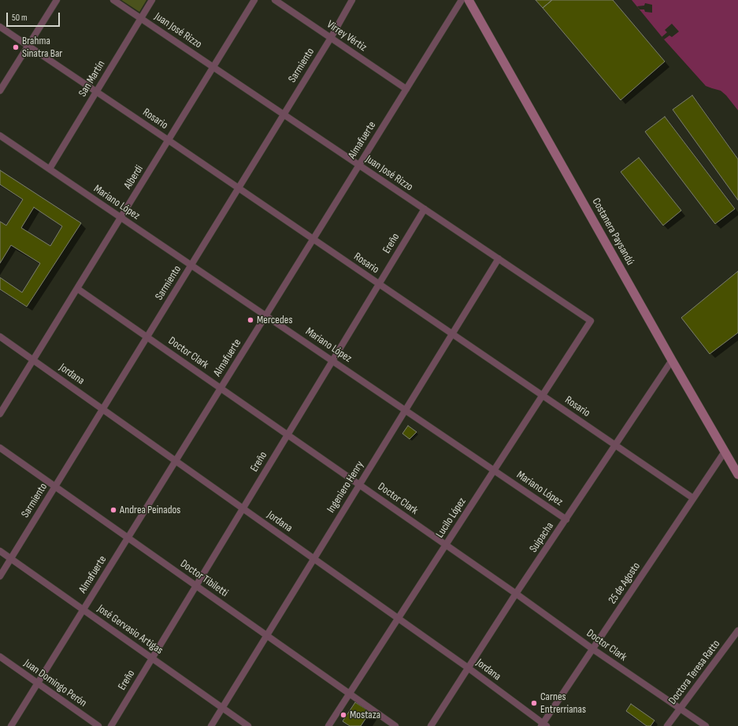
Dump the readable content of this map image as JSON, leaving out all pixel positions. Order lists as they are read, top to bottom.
{
  "streets": {
    "main road": ["Costanera Paysandú"],
    "street": [
      "Juan José Rizzo",
      "Virrey Vértiz",
      "Sarmiento",
      "San Martín",
      "Rosario",
      "Almafuerte",
      "Alberdi",
      "Mariano López",
      "Ereño",
      "Doctor Clark",
      "Jordana",
      "Ingeniero Henry",
      "Lucilo López",
      "Suipacha",
      "Doctor Tibiletti",
      "25 de Agosto",
      "José Gervasio Artigas",
      "Doctora Teresa Ratto",
      "Juan Domingo Perón"
    ]
  },
  "crossings": [
    ["Juan José Rizzo", "Sarmiento"],
    ["Juan José Rizzo", "San Martín"],
    ["Juan José Rizzo", "Almafuerte"],
    ["Juan José Rizzo", "Alberdi"],
    ["Juan José Rizzo", "Ereño"],
    ["Juan José Rizzo", "Ingeniero Henry"],
    ["Juan José Rizzo", "Lucilo López"],
    ["Virrey Vértiz", "Sarmiento"],
    ["Virrey Vértiz", "Almafuerte"],
    ["Sarmiento", "Rosario"],
    ["Sarmiento", "Mariano López"],
    ["Sarmiento", "Doctor Clark"],
    ["Sarmiento", "Jordana"],
    ["Sarmiento", "Doctor Tibiletti"],
    ["Sarmiento", "José Gervasio Artigas"],
    ["San Martín", "Rosario"],
    ["San Martín", "Mariano López"],
    ["Rosario", "Almafuerte"],
    ["Rosario", "Alberdi"],
    ["Rosario", "Ereño"],
    ["Rosario", "Ingeniero Henry"],
    ["Rosario", "Lucilo López"],
    ["Rosario", "Suipacha"],
    ["Rosario", "25 de Agosto"],
    ["Almafuerte", "Mariano López"],
    ["Almafuerte", "Doctor Clark"],
    ["Almafuerte", "Jordana"],
    ["Almafuerte", "Doctor Tibiletti"],
    ["Almafuerte", "José Gervasio Artigas"],
    ["Almafuerte", "Juan Domingo Perón"],
    ["Alberdi", "Mariano López"],
    ["Alberdi", "Doctor Clark"],
    ["Alberdi", "Jordana"],
    ["Mariano López", "Ereño"],
    ["Mariano López", "Ingeniero Henry"],
    ["Mariano López", "Lucilo López"],
    ["Mariano López", "Suipacha"],
    ["Costanera Paysandú", "Suipacha"],
    ["Costanera Paysandú", "25 de Agosto"],
    ["Ereño", "Doctor Clark"],
    ["Ereño", "Jordana"],
    ["Ereño", "Doctor Tibiletti"],
    ["Ereño", "José Gervasio Artigas"],
    ["Doctor Clark", "Ingeniero Henry"],
    ["Doctor Clark", "Lucilo López"],
    ["Doctor Clark", "Suipacha"],
    ["Doctor Clark", "25 de Agosto"],
    ["Doctor Clark", "Doctora Teresa Ratto"],
    ["Jordana", "Ingeniero Henry"],
    ["Jordana", "Lucilo López"],
    ["Jordana", "Suipacha"],
    ["Jordana", "25 de Agosto"],
    ["Ingeniero Henry", "Doctor Tibiletti"],
    ["Ingeniero Henry", "José Gervasio Artigas"],
    ["Lucilo López", "Doctor Tibiletti"]
  ],
  "places": [
    "Brahma Sinatra Bar",
    "Mercedes",
    "Andrea Peinados",
    "Carnes Entrerrianas",
    "Mostaza"
  ],
  "scale_bar": "50 m"
}
